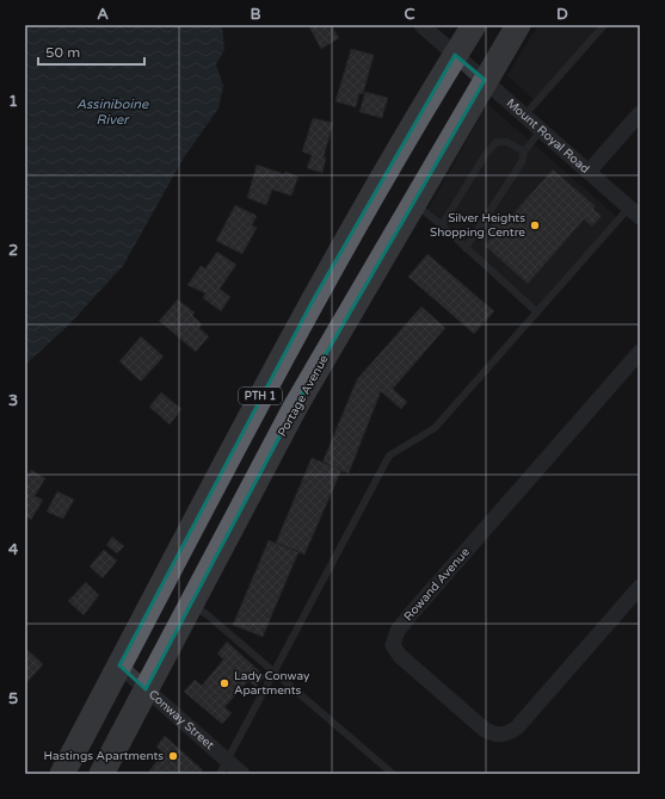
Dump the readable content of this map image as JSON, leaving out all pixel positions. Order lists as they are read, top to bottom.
{
  "streets": {
    "highway": ["PTH 1", "Portage Avenue"],
    "street": ["Mount Royal Road", "Rowand Avenue", "Conway Street"]
  },
  "crossings": [
    ["Mount Royal Road", "PTH 1"],
    ["Mount Royal Road", "Portage Avenue"],
    ["PTH 1", "Conway Street"],
    ["Portage Avenue", "Conway Street"]
  ],
  "water": ["Assiniboine River"],
  "places": ["Silver Heights Shopping Centre", "Lady Conway Apartments", "Hastings Apartments"],
  "scale_bar": "50 m",
  "grid": {
    "columns": [
      "A",
      "B",
      "C",
      "D"
    ],
    "rows": [
      "1",
      "2",
      "3",
      "4",
      "5"
    ]
  }
}
